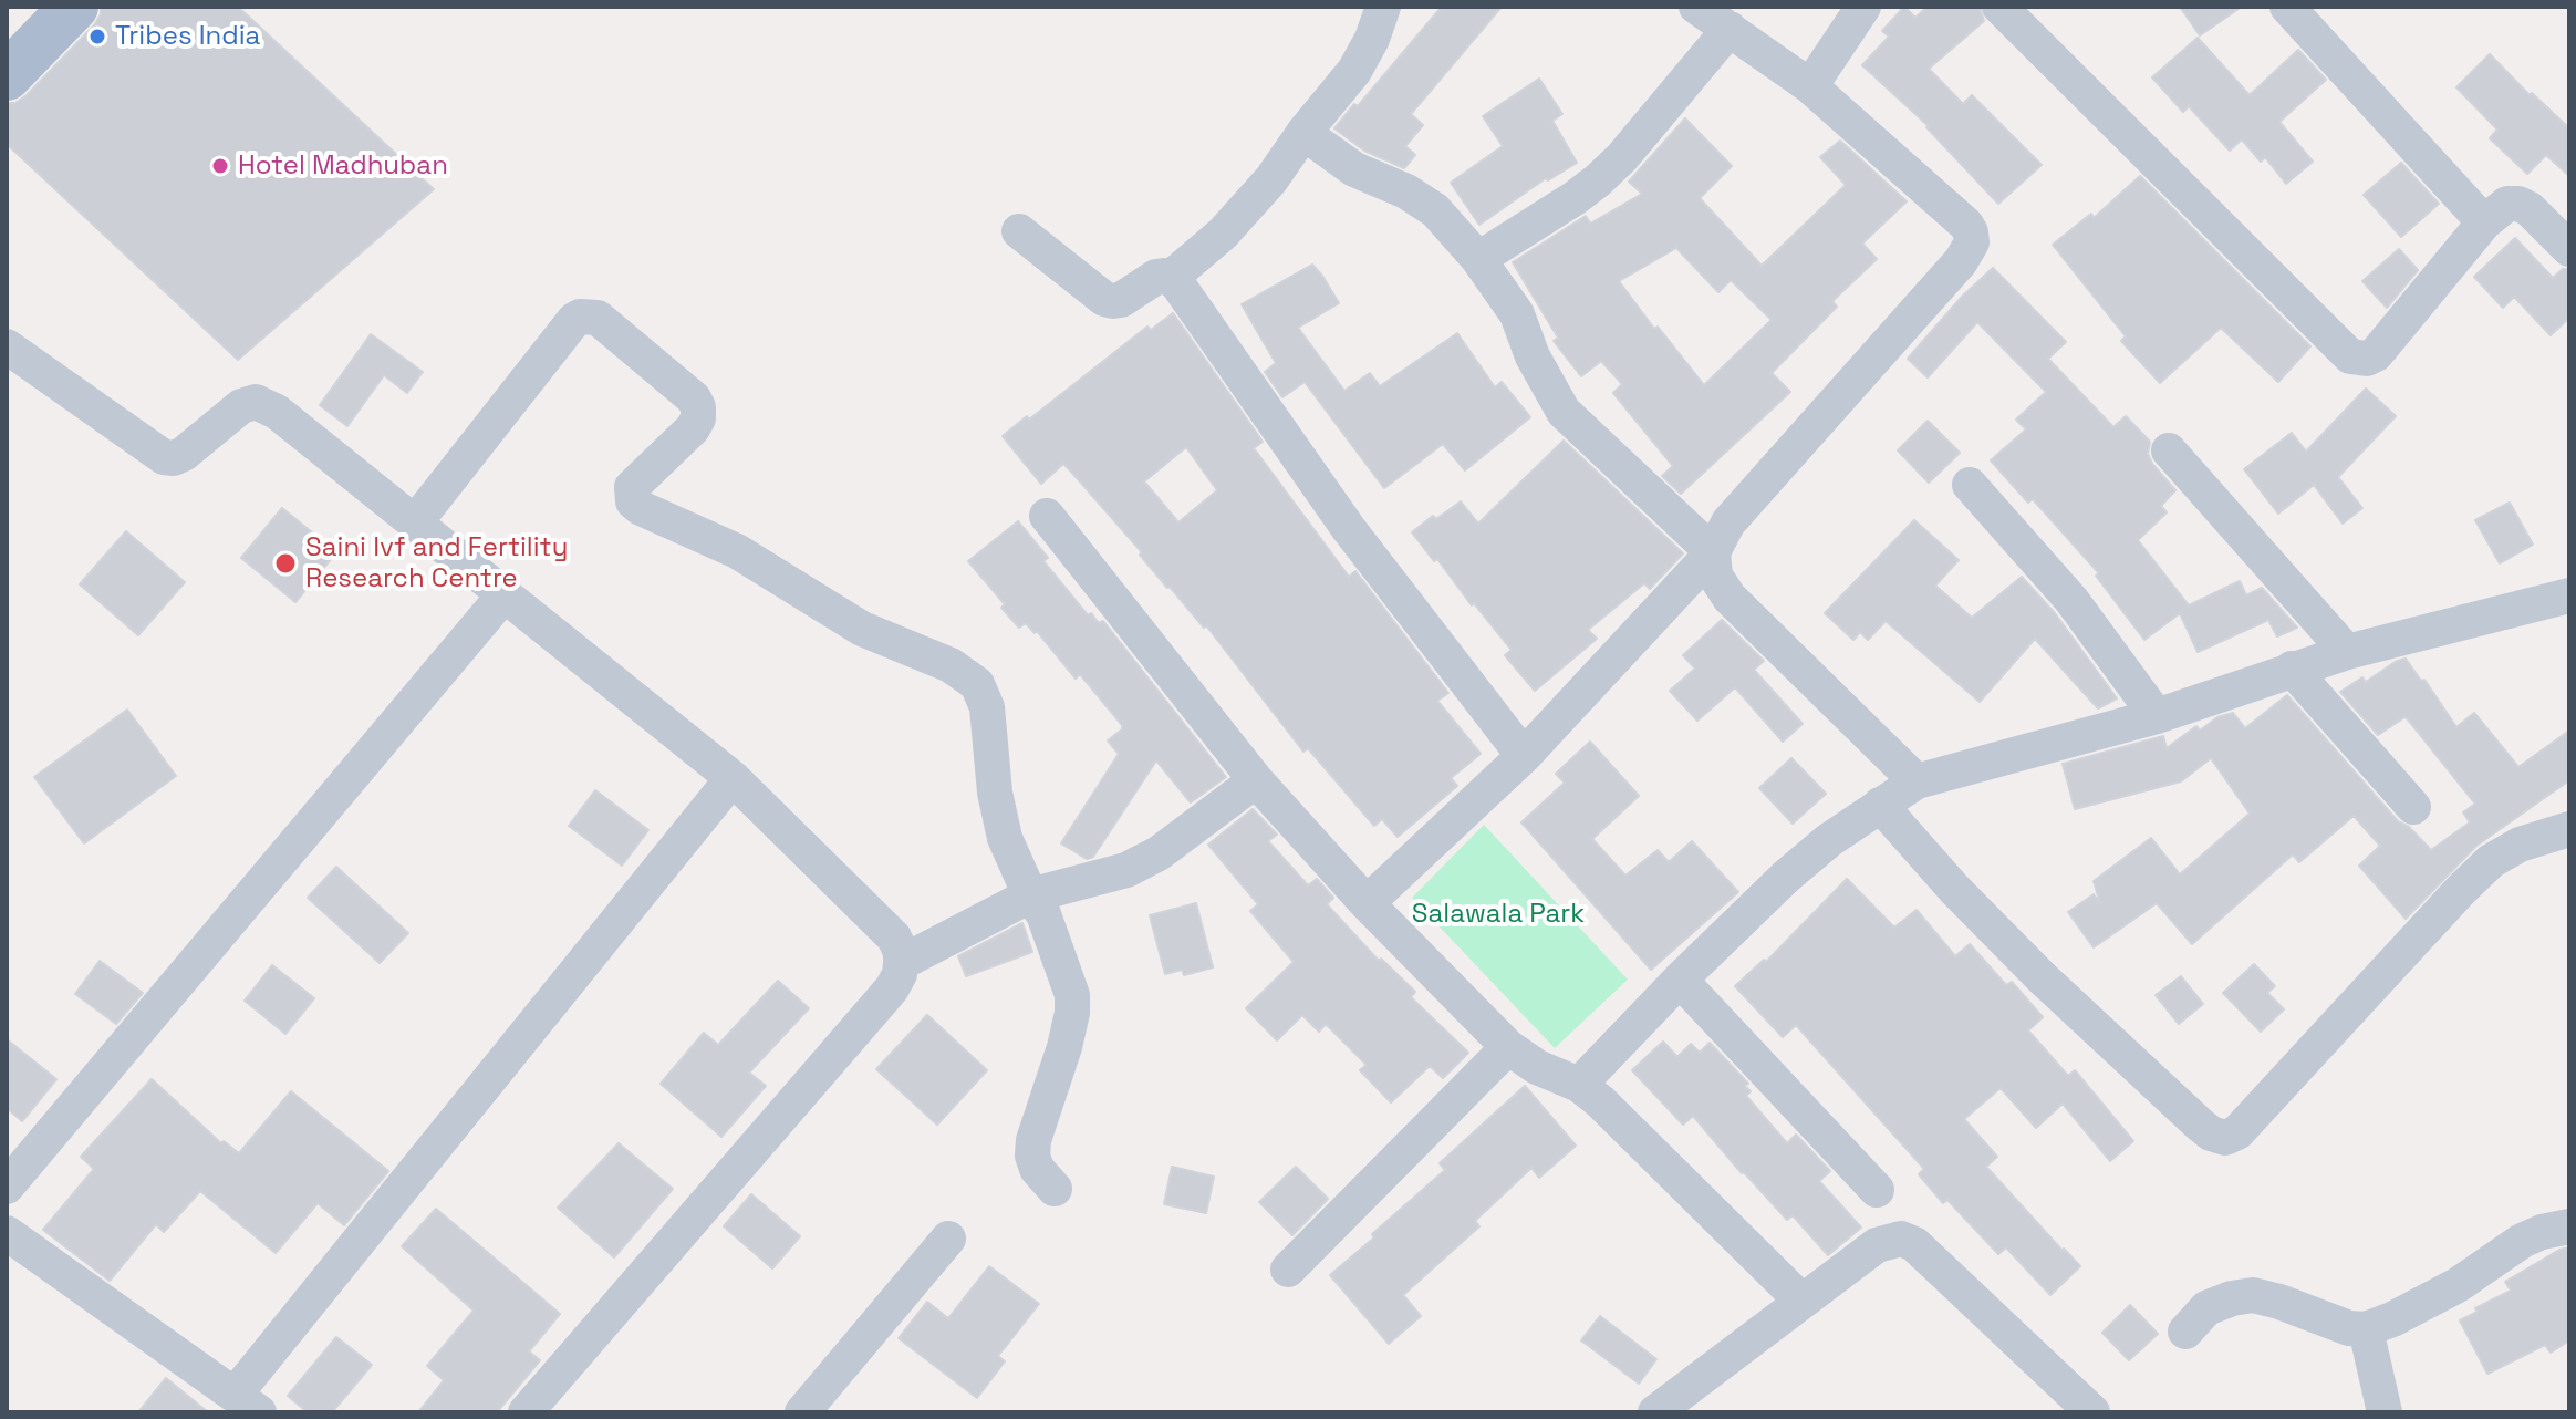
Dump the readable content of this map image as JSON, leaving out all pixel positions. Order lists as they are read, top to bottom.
{
  "parks": ["Salawala Park"],
  "places": ["Tribes India", "Hotel Madhuban", "Saini Ivf and Fertility Research Centre"]
}
